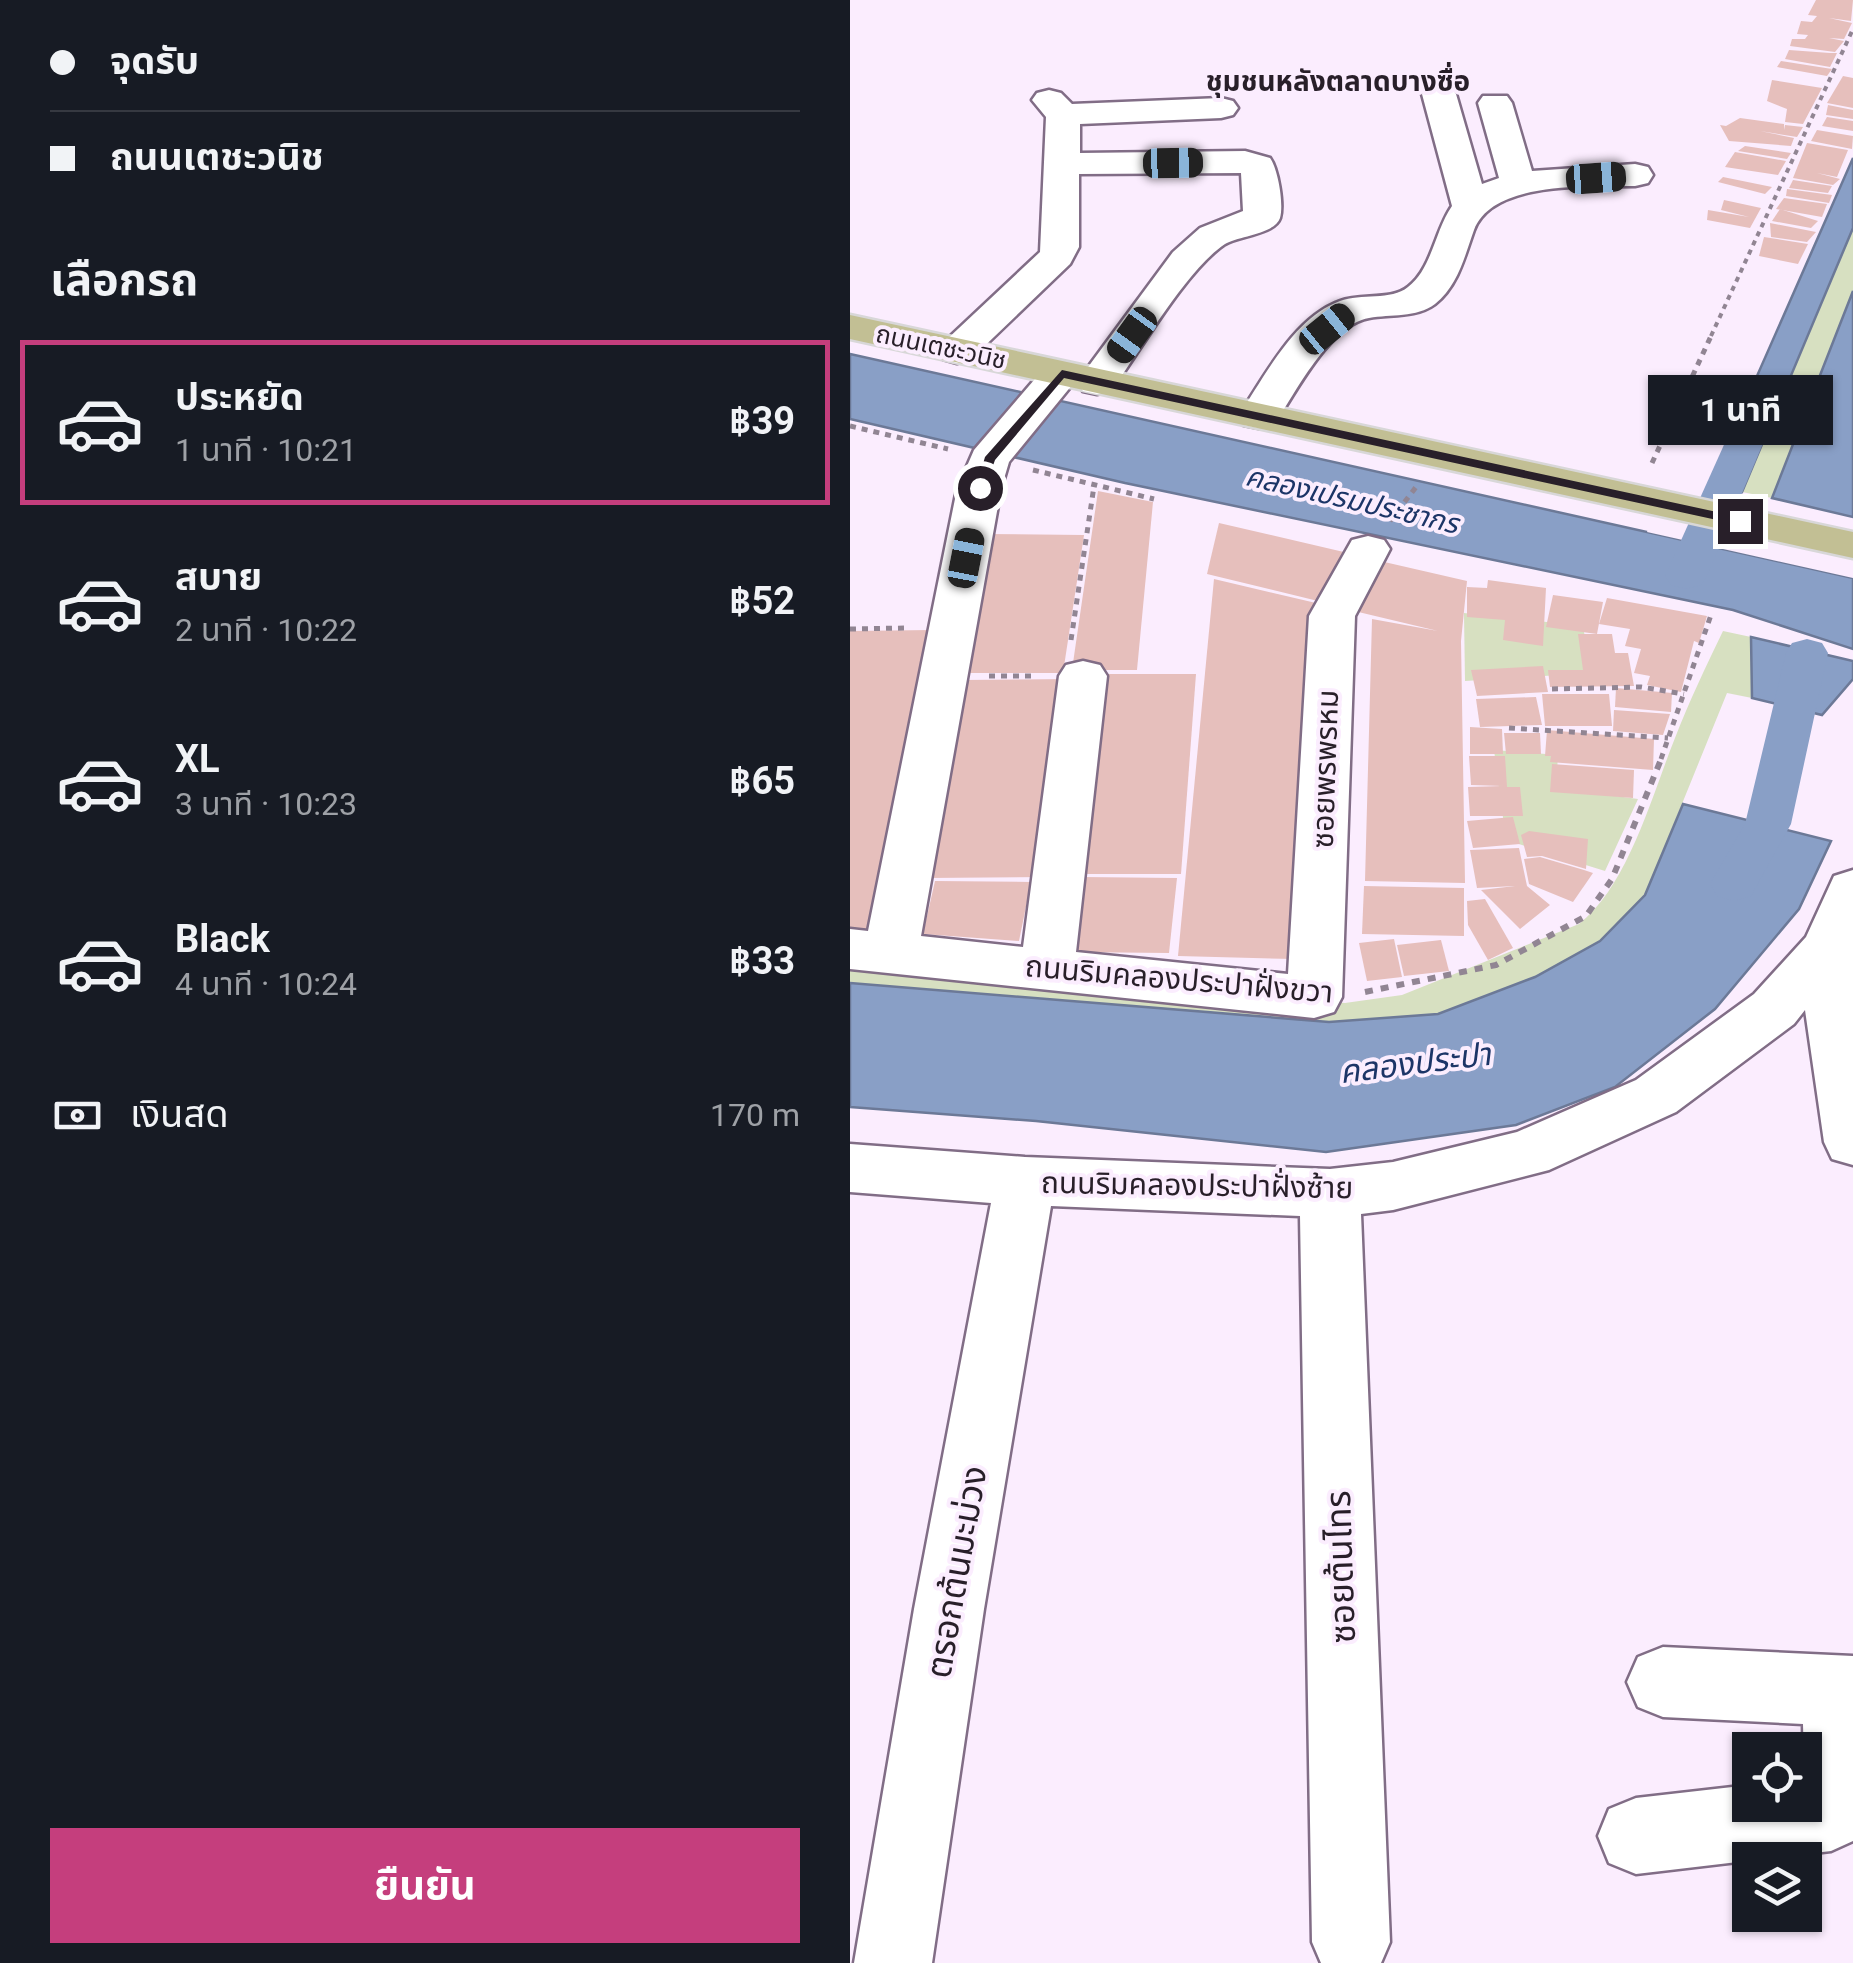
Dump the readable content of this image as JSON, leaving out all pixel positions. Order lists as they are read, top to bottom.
{
  "streets": {
    "main road": ["ถนนเตชะวนิช"],
    "street": [
      "ซอยพรพรหม",
      "ถนนริมคลองประปาฝั่งขวา",
      "ถนนริมคลองประปาฝั่งซ้าย",
      "ซอยต้นไทร",
      "ตรอกต้นมะม่วง"
    ]
  },
  "crossings": [
    ["ซอยพรพรหม", "ถนนริมคลองประปาฝั่งขวา"],
    ["ถนนริมคลองประปาฝั่งซ้าย", "ซอยต้นไทร"],
    ["ถนนริมคลองประปาฝั่งซ้าย", "ตรอกต้นมะม่วง"]
  ],
  "districts": ["ชุมชนหลังตลาดบางซื่อ"],
  "water": ["คลองเปรมประชากร", "คลองประปา"],
  "page": {
    "banner": ["จุดรับ", "ถนนเตชะวนิช"],
    "heading": "เลือกรถ",
    "list": [
      {
        "name": "ประหยัด",
        "note": "1 นาที · 10:21",
        "value": "฿39"
      },
      {
        "name": "สบาย",
        "note": "2 นาที · 10:22",
        "value": "฿52"
      },
      {
        "name": "XL",
        "note": "3 นาที · 10:23",
        "value": "฿65"
      },
      {
        "name": "Black",
        "note": "4 นาที · 10:24",
        "value": "฿33"
      }
    ],
    "bubble": "1 นาที",
    "pay": ["เงินสด", "170 m"],
    "buttons": "ยืนยัน"
  }
}
